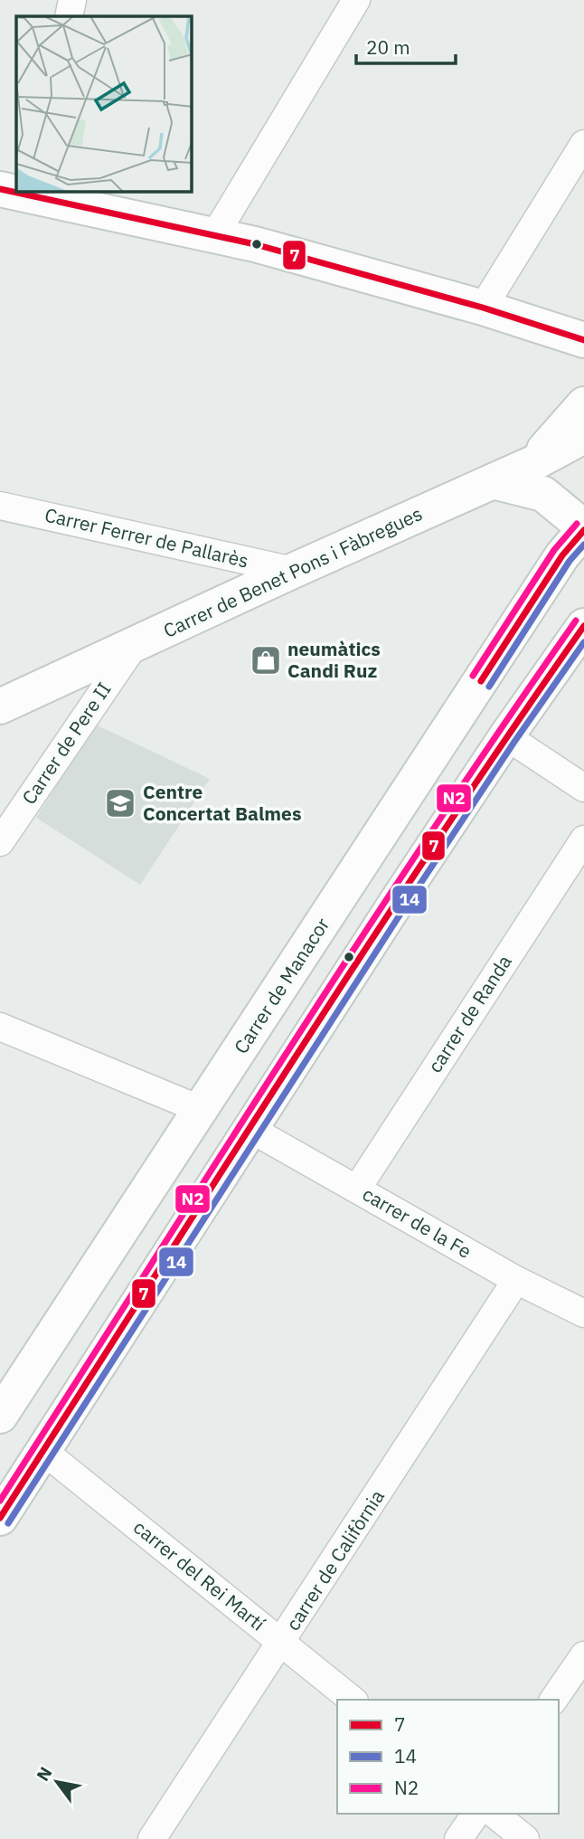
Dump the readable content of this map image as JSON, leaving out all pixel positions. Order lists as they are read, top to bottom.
{
  "streets": {
    "main road": ["Carrer de Benet Pons i Fàbregues", "Carrer de Manacor"],
    "street": [
      "Carrer Ferrer de Pallarès",
      "Carrer de Pere II",
      "carrer de Randa",
      "carrer de la Fe",
      "carrer de Califòrnia",
      "carrer del Rei Martí"
    ]
  },
  "crossings": [
    ["Carrer Ferrer de Pallarès", "Carrer de Benet Pons i Fàbregues"],
    ["Carrer de Benet Pons i Fàbregues", "Carrer de Pere II"],
    ["Carrer de Benet Pons i Fàbregues", "Carrer de Manacor"],
    ["carrer de Randa", "carrer de la Fe"],
    ["carrer de la Fe", "carrer de Califòrnia"],
    ["carrer de Califòrnia", "carrer del Rei Martí"]
  ],
  "places": {
    "shop": ["neumàtics Candi Ruz"],
    "school or university": ["Centre Concertat Balmes"]
  },
  "lines": ["transit line 7", "transit line N2", "transit line 14"],
  "legend": ["7", "14", "N2"],
  "scale_bar": "20 m",
  "north": "top left"
}
